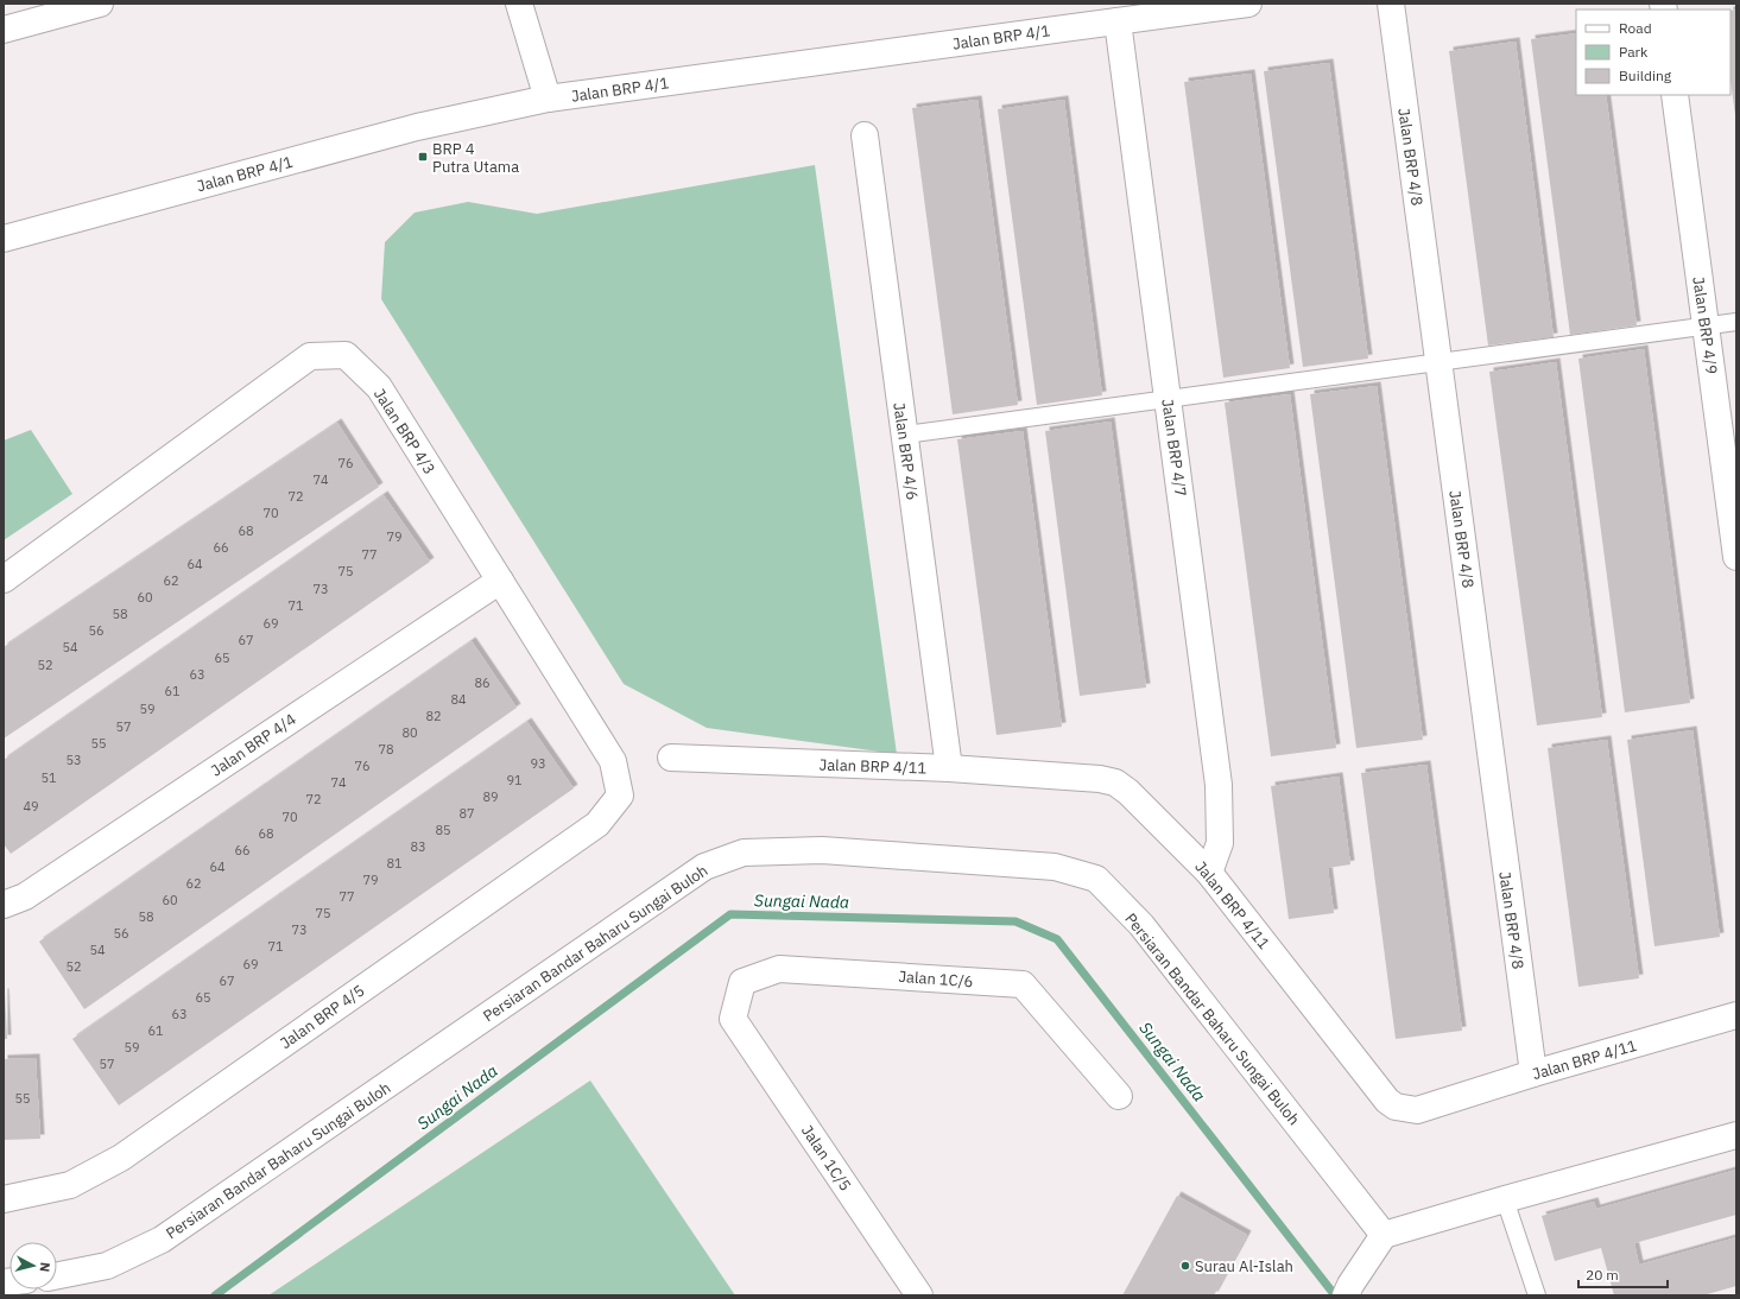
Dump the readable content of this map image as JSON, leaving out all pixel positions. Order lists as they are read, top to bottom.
{
  "streets": {
    "street": [
      "Jalan BRP 4/1",
      "Jalan BRP 4/8",
      "Jalan BRP 4/9",
      "Jalan BRP 4/3",
      "Jalan BRP 4/7",
      "Jalan BRP 4/6",
      "Jalan BRP 4/4",
      "Jalan BRP 4/11",
      "Persiaran Bandar Baharu Sungai Buloh",
      "Jalan 1C/6",
      "Jalan BRP 4/5",
      "Jalan 1C/5"
    ]
  },
  "crossings": [
    ["Jalan BRP 4/1", "Jalan BRP 4/7"],
    ["Jalan BRP 4/8", "Jalan BRP 4/11"],
    ["Jalan BRP 4/3", "Jalan BRP 4/4"],
    ["Jalan BRP 4/3", "Jalan BRP 4/5"],
    ["Jalan BRP 4/7", "Jalan BRP 4/11"],
    ["Jalan BRP 4/6", "Jalan BRP 4/11"],
    ["Jalan 1C/6", "Jalan 1C/5"]
  ],
  "water": ["Sungai Nada"],
  "places": {
    "transit": ["BRP 4 Putra Utama"],
    "other": ["Surau Al-Islah"]
  },
  "house_numbers": [
    "76",
    "74",
    "72",
    "70",
    "68",
    "79",
    "66",
    "77",
    "64",
    "75",
    "62",
    "73",
    "60",
    "71",
    "58",
    "69",
    "56",
    "67",
    "54",
    "65",
    "52",
    "63",
    "86",
    "61",
    "84",
    "59",
    "82",
    "57",
    "80",
    "55",
    "78",
    "53",
    "93",
    "76",
    "51",
    "91",
    "74",
    "89",
    "72",
    "49",
    "87",
    "70",
    "85",
    "68",
    "83",
    "66",
    "81",
    "64",
    "79",
    "62",
    "77",
    "60",
    "75",
    "58",
    "73",
    "56",
    "71",
    "54",
    "69",
    "52",
    "67",
    "65",
    "63",
    "61",
    "59",
    "57",
    "55"
  ],
  "legend": ["Road", "Park", "Building"],
  "scale_bar": "20 m",
  "north": "right"
}
